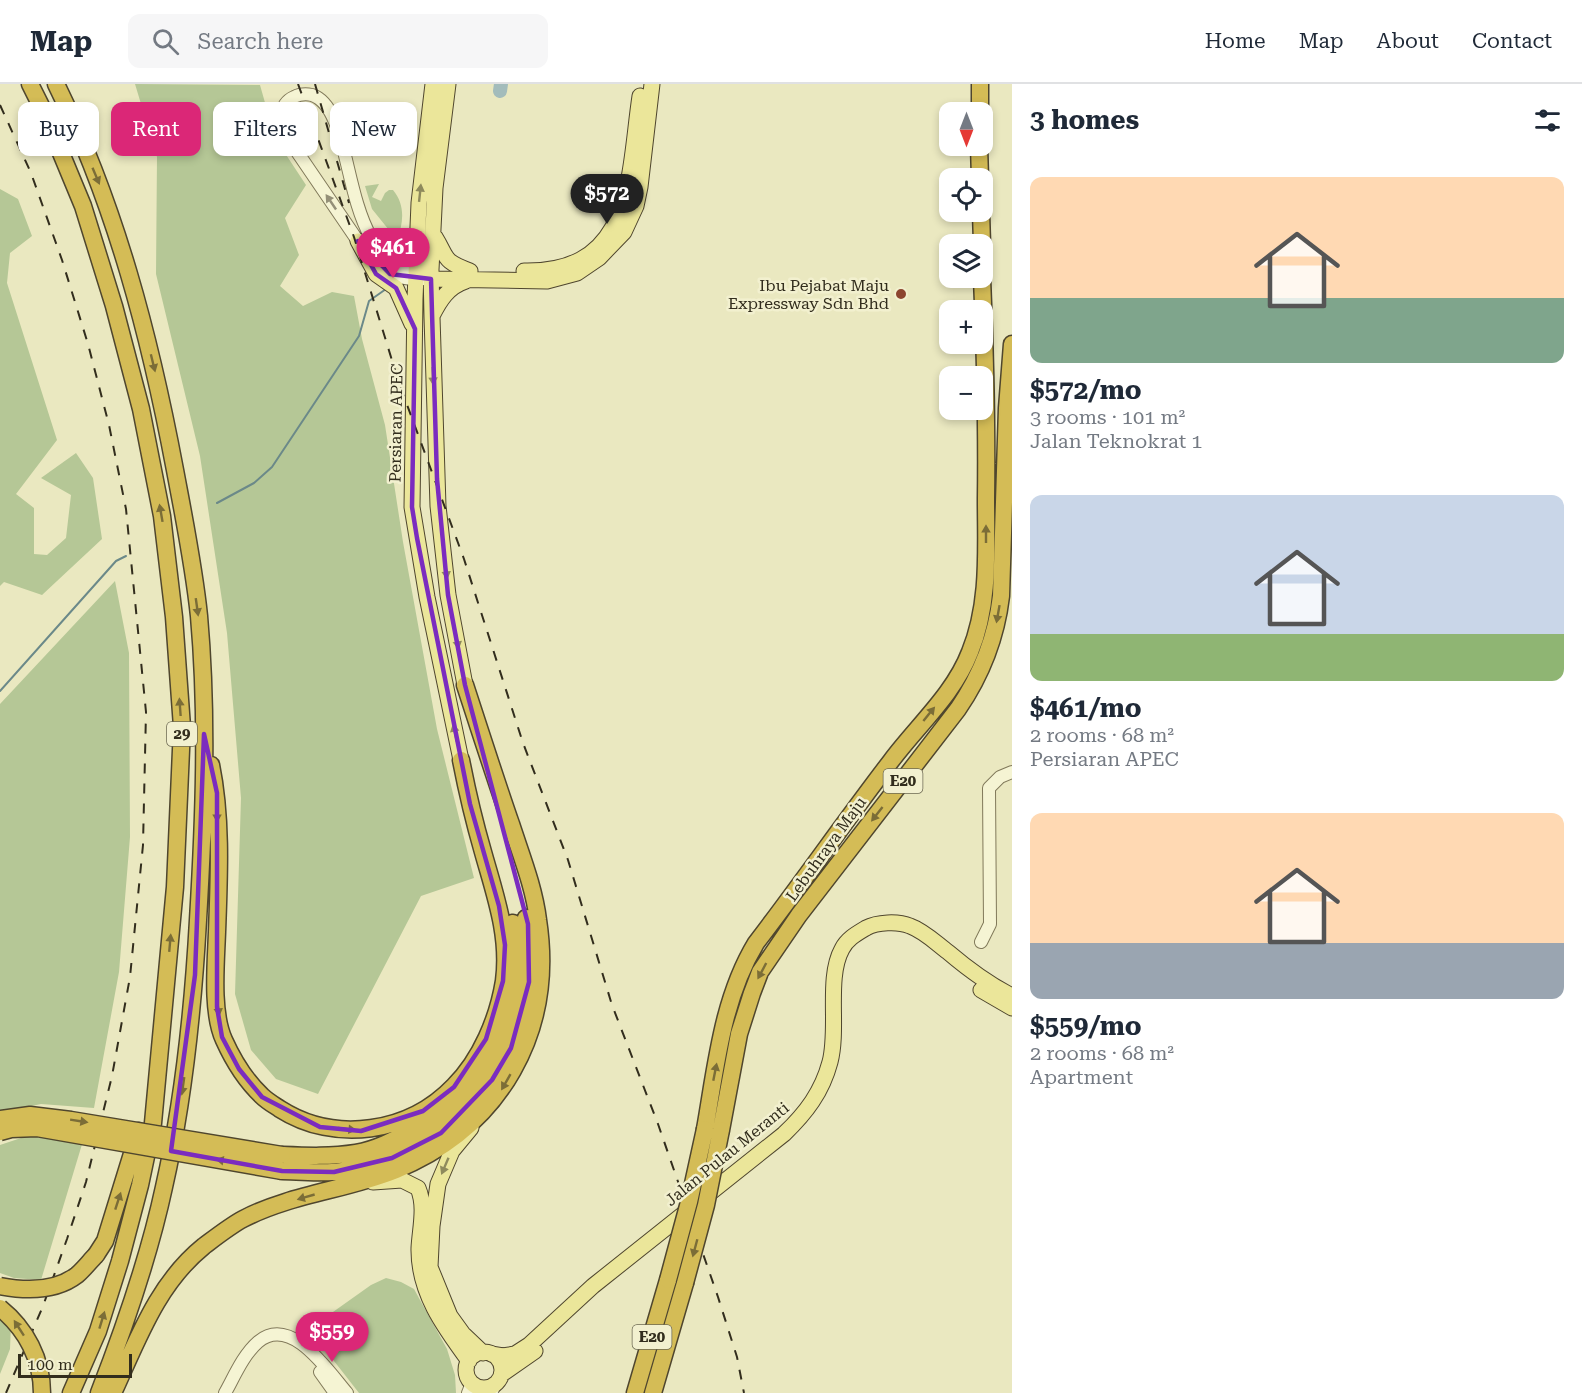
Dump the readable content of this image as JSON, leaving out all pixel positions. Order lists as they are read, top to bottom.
{
  "streets": {
    "highway": ["29", "E20", "Lebuhraya Maju"],
    "main road": ["Persiaran APEC", "Jalan Pulau Meranti"]
  },
  "places": ["Ibu Pejabat Maju Expressway Sdn Bhd"],
  "scale_bar": "100 m",
  "north": "bottom",
  "page": {
    "header": "Map",
    "search": "Search here",
    "nav": [
      "Home",
      "Map",
      "About",
      "Contact"
    ],
    "heading": "3 homes",
    "map_buttons": ["+", "−"],
    "chip": [
      "Buy",
      "Rent",
      "Filters",
      "New"
    ],
    "list": [
      {
        "name": "$572/mo",
        "note": "3 rooms · 101 m² · Jalan Teknokrat 1"
      },
      {
        "name": "$461/mo",
        "note": "2 rooms · 68 m² · Persiaran APEC"
      },
      {
        "name": "$559/mo",
        "note": "2 rooms · 68 m² · Apartment"
      }
    ],
    "price": ["$572", "$461", "$559"],
    "scale": "100 m"
  }
}
